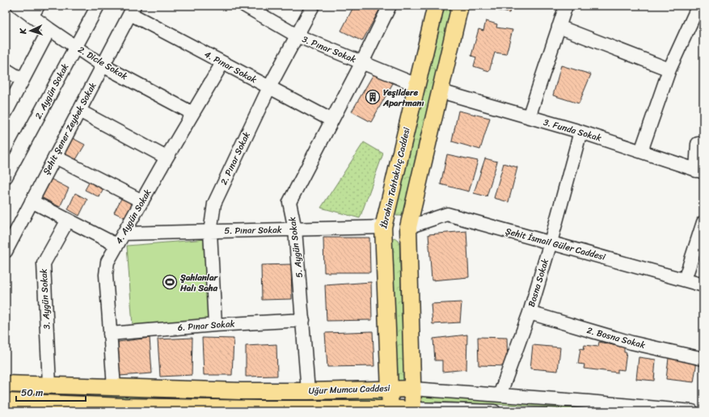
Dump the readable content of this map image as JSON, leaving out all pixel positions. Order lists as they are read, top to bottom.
{
  "streets": {
    "main road": ["İbrahim Tahtakılıç Caddesi", "Uğur Mumcu Caddesi"],
    "street": [
      "3. Pınar Sokak",
      "2. Dicle Sokak",
      "4. Pınar Sokak",
      "2. Aygün Sokak",
      "Şehit Şener Zeybek Sokak",
      "3. Funda Sokak",
      "2. Pınar Sokak",
      "4. Aygün Sokak",
      "5. Pınar Sokak",
      "Şehit İsmail Güler Caddesi",
      "5. Aygün Sokak",
      "Bosna Sokak",
      "3. Aygün Sokak",
      "6. Pınar Sokak",
      "2. Bosna Sokak"
    ]
  },
  "crossings": [
    ["3. Pınar Sokak", "2. Pınar Sokak"],
    ["3. Pınar Sokak", "İbrahim Tahtakılıç Caddesi"],
    ["3. Pınar Sokak", "5. Aygün Sokak"],
    ["2. Dicle Sokak", "2. Aygün Sokak"],
    ["2. Dicle Sokak", "Şehit Şener Zeybek Sokak"],
    ["2. Dicle Sokak", "4. Aygün Sokak"],
    ["4. Pınar Sokak", "Şehit Şener Zeybek Sokak"],
    ["4. Pınar Sokak", "2. Pınar Sokak"],
    ["4. Pınar Sokak", "4. Aygün Sokak"],
    ["4. Pınar Sokak", "5. Aygün Sokak"],
    ["3. Funda Sokak", "Bosna Sokak"],
    ["2. Pınar Sokak", "5. Pınar Sokak"],
    ["2. Pınar Sokak", "6. Pınar Sokak"],
    ["İbrahim Tahtakılıç Caddesi", "5. Pınar Sokak"],
    ["İbrahim Tahtakılıç Caddesi", "Uğur Mumcu Caddesi"],
    ["4. Aygün Sokak", "5. Pınar Sokak"],
    ["4. Aygün Sokak", "6. Pınar Sokak"],
    ["4. Aygün Sokak", "Uğur Mumcu Caddesi"],
    ["5. Pınar Sokak", "5. Aygün Sokak"],
    ["Şehit İsmail Güler Caddesi", "Bosna Sokak"],
    ["5. Aygün Sokak", "6. Pınar Sokak"],
    ["5. Aygün Sokak", "Uğur Mumcu Caddesi"],
    ["Bosna Sokak", "2. Bosna Sokak"],
    ["Bosna Sokak", "Uğur Mumcu Caddesi"],
    ["3. Aygün Sokak", "Uğur Mumcu Caddesi"]
  ],
  "places": {
    "building": ["Yeşildere Apartmanı"],
    "sports": ["Şahlanlar Halı Saha"]
  },
  "scale_bar": "50 m",
  "north": "left"
}
